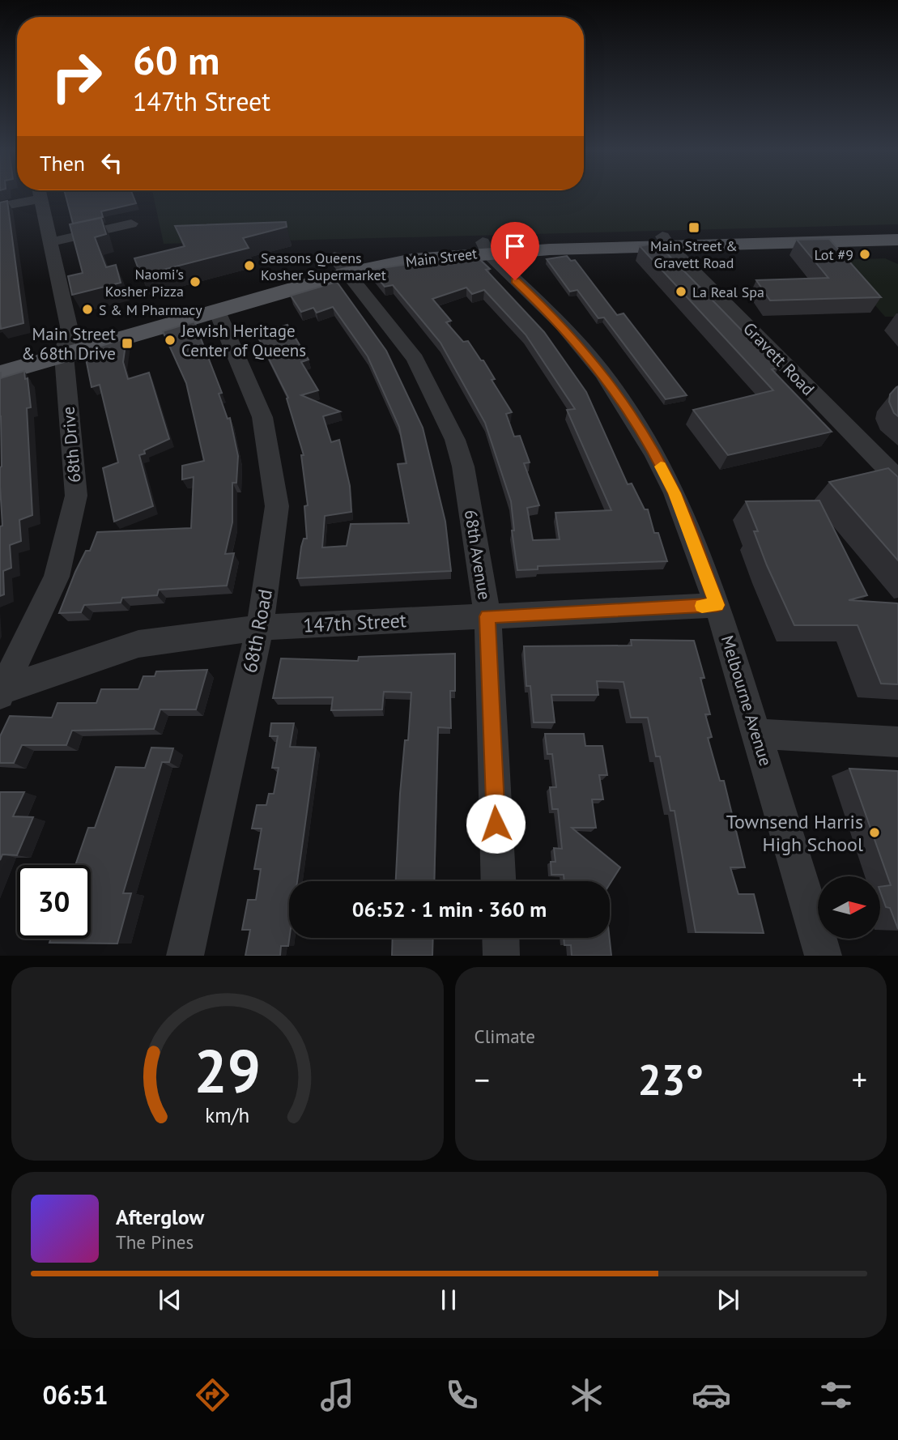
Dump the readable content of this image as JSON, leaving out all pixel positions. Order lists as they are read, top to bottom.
{
  "streets": {
    "main road": ["Main Street"],
    "street": [
      "Gravett Road",
      "68th Drive",
      "68th Avenue",
      "147th Street",
      "68th Road",
      "Melbourne Avenue"
    ]
  },
  "crossings": [
    ["Main Street", "Gravett Road"],
    ["Main Street", "68th Drive"],
    ["Main Street", "68th Avenue"],
    ["Main Street", "68th Road"],
    ["Main Street", "Melbourne Avenue"],
    ["68th Drive", "147th Street"],
    ["68th Avenue", "147th Street"],
    ["147th Street", "68th Road"],
    ["147th Street", "Melbourne Avenue"]
  ],
  "places": {
    "transit": ["Main Street & Gravett Road", "Main Street & 68th Drive"],
    "other": [
      "Lot #9",
      "Seasons Queens Kosher Supermarket",
      "Naomi's Kosher Pizza",
      "La Real Spa",
      "S & M Pharmacy",
      "Jewish Heritage Center of Queens",
      "Townsend Harris High School"
    ]
  },
  "north": "right",
  "page": {
    "turn": ["60 m", "147th Street"],
    "then": "Then",
    "limit": "30",
    "trip": "06:52 · 1 min · 360 m",
    "tile": "Climate",
    "heat": ["−", "23°", "+"],
    "song": ["Afterglow", "The Pines"],
    "tabs": "06:51",
    "gauge": ["29", "km/h"]
  }
}
